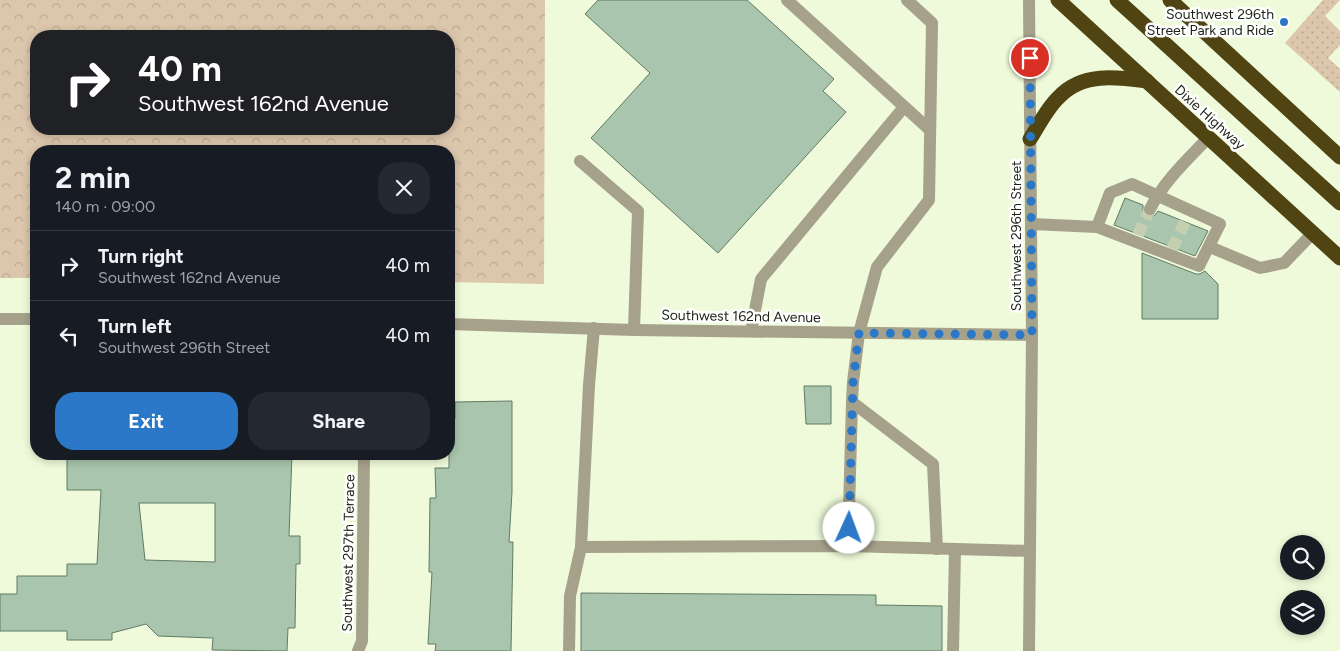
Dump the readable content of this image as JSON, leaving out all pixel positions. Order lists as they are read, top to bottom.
{
  "streets": {
    "highway": ["Dixie Highway"],
    "street": ["Southwest 296th Street", "Southwest 162nd Avenue", "Southwest 297th Terrace"]
  },
  "crossings": [
    ["Southwest 296th Street", "Southwest 162nd Avenue"]
  ],
  "places": ["Southwest 296th Street Park and Ride"],
  "page": {
    "turn": ["40 m", "Southwest 162nd Avenue"],
    "heading": ["2 min", "140 m · 09:00"],
    "list": [
      {
        "name": "Turn right",
        "note": "Southwest 162nd Avenue",
        "value": "40 m"
      },
      {
        "name": "Turn left",
        "note": "Southwest 296th Street",
        "value": "40 m"
      }
    ],
    "buttons": ["Exit", "Share"]
  }
}
